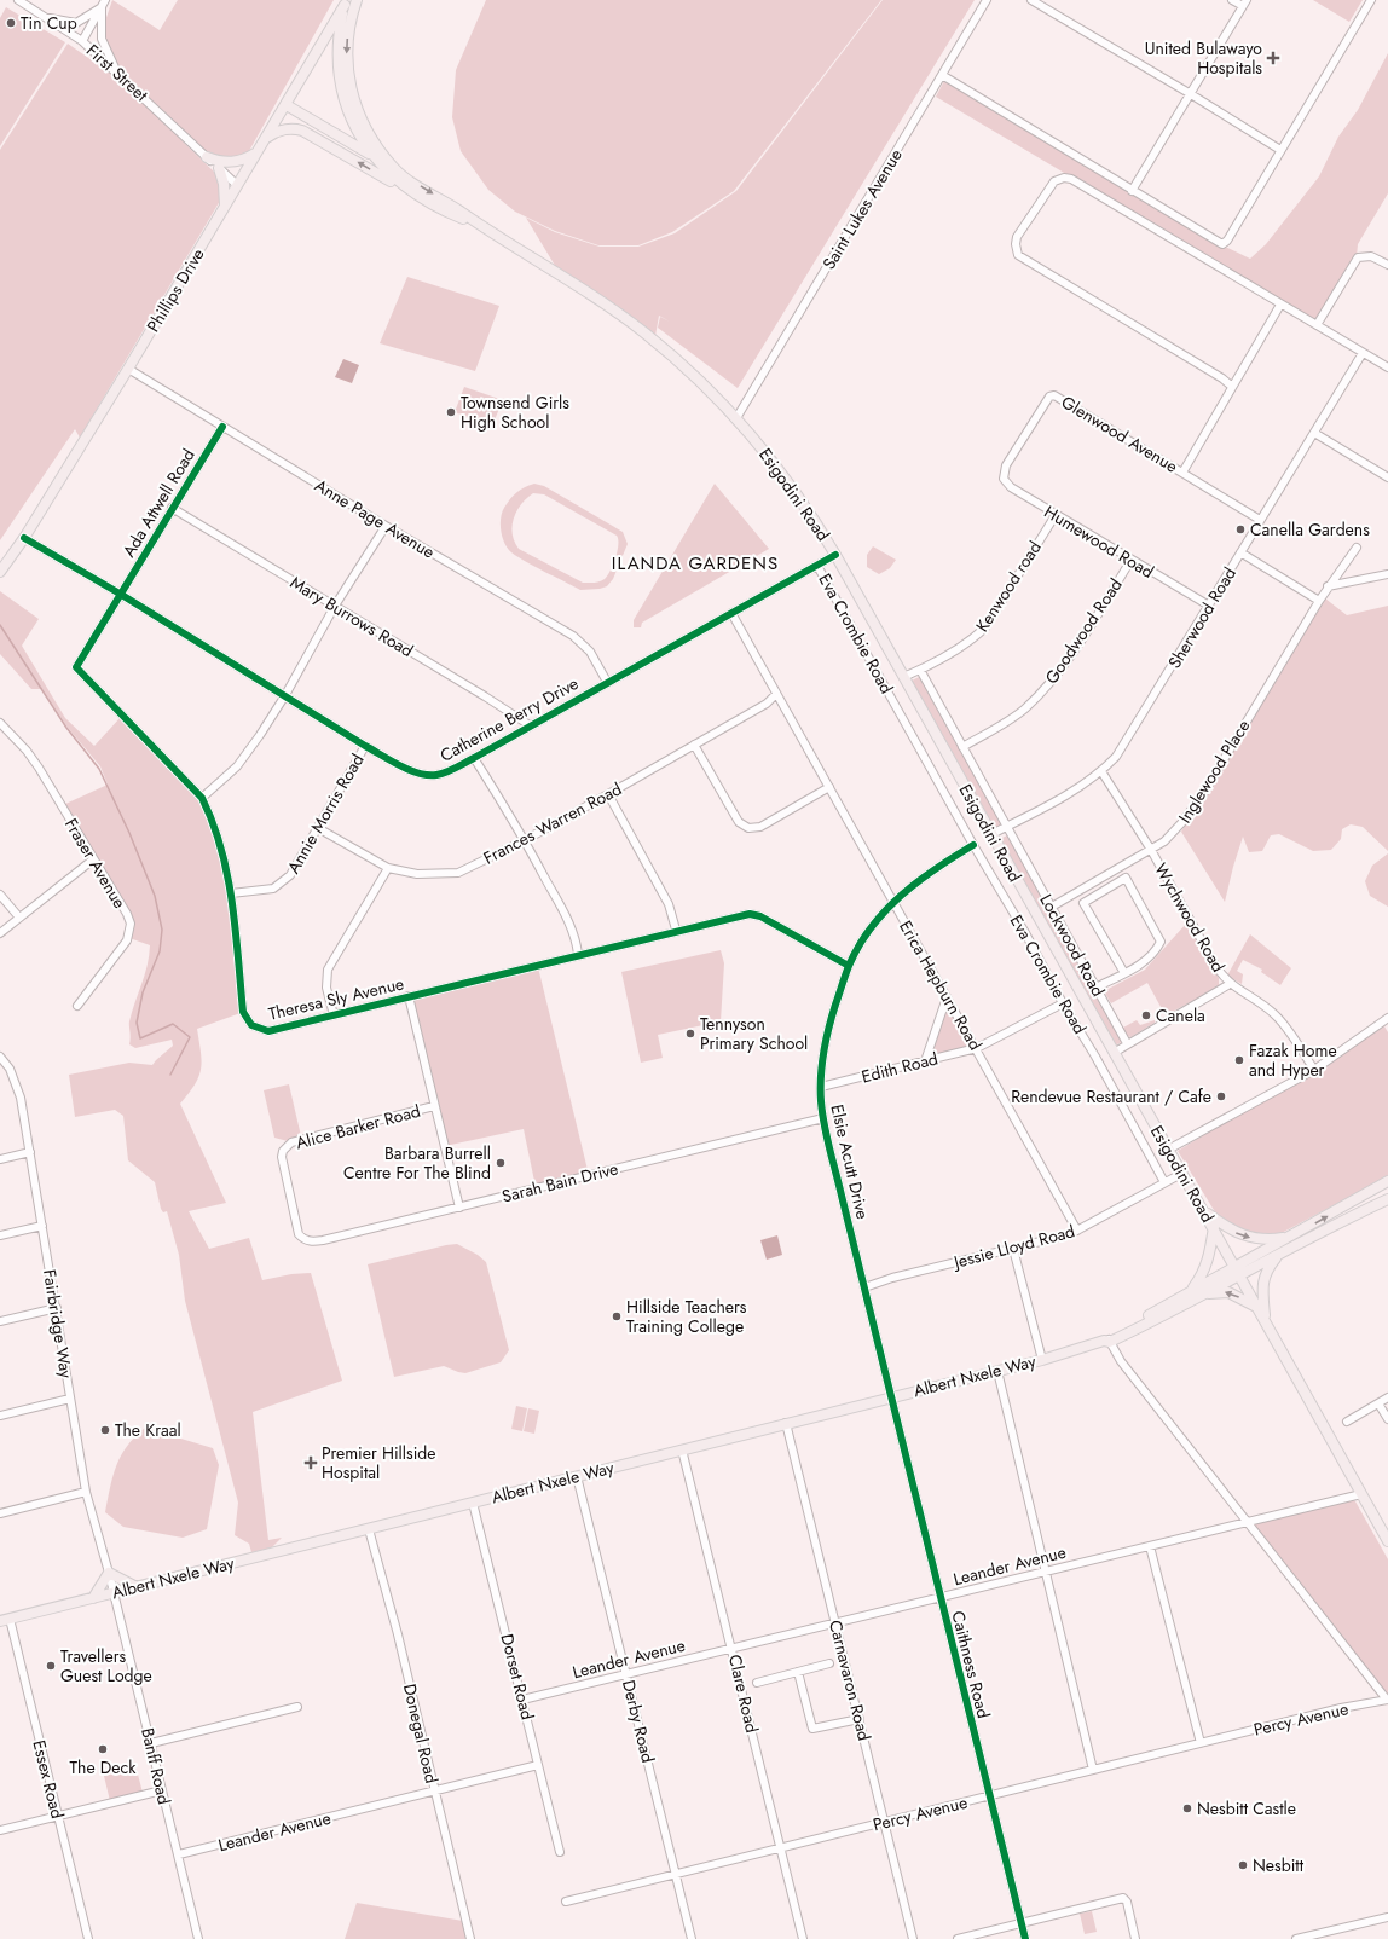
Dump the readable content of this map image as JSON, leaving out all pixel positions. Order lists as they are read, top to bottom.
{
  "streets": {
    "main road": ["Phillips Drive", "Esigodini Road", "Albert Nxele Way"],
    "street": [
      "First Street",
      "Saint Lukes Avenue",
      "Glenwood Avenue",
      "Ada Attwell Road",
      "Anne Page Avenue",
      "Humewood Road",
      "Kenwood road",
      "Mary Burrows Road",
      "Sherwood Road",
      "Goodwood Road",
      "Eva Crombie Road",
      "Catherine Berry Drive",
      "Inglewood Place",
      "Annie Morris Road",
      "Frances Warren Road",
      "Fraser Avenue",
      "Wychwood Road",
      "Lockwood Road",
      "Erica Hepburn Road",
      "Theresa Sly Avenue",
      "Edith Road",
      "Alice Barker Road",
      "Elsie Acutt Drive",
      "Sarah Bain Drive",
      "Jessie Lloyd Road",
      "Fairbridge Way",
      "Leander Avenue",
      "Caithness Road",
      "Dorset Road",
      "Carnavaron Road",
      "Clare Road",
      "Percy Avenue",
      "Derby Road",
      "Donegal Road",
      "Banff Road",
      "Essex Road"
    ]
  },
  "crossings": [
    ["First Street", "Phillips Drive"],
    ["Saint Lukes Avenue", "Esigodini Road"],
    ["Phillips Drive", "Esigodini Road"],
    ["Phillips Drive", "Anne Page Avenue"],
    ["Phillips Drive", "Catherine Berry Drive"],
    ["Glenwood Avenue", "Humewood Road"],
    ["Glenwood Avenue", "Sherwood Road"],
    ["Esigodini Road", "Kenwood road"],
    ["Esigodini Road", "Sherwood Road"],
    ["Esigodini Road", "Catherine Berry Drive"],
    ["Esigodini Road", "Jessie Lloyd Road"],
    ["Esigodini Road", "Albert Nxele Way"],
    ["Esigodini Road", "Leander Avenue"],
    ["Ada Attwell Road", "Anne Page Avenue"],
    ["Ada Attwell Road", "Mary Burrows Road"],
    ["Ada Attwell Road", "Catherine Berry Drive"],
    ["Ada Attwell Road", "Theresa Sly Avenue"],
    ["Anne Page Avenue", "Catherine Berry Drive"],
    ["Humewood Road", "Kenwood road"],
    ["Humewood Road", "Sherwood Road"],
    ["Humewood Road", "Goodwood Road"],
    ["Kenwood road", "Lockwood Road"],
    ["Mary Burrows Road", "Catherine Berry Drive"],
    ["Sherwood Road", "Wychwood Road"],
    ["Sherwood Road", "Lockwood Road"],
    ["Goodwood Road", "Lockwood Road"],
    ["Eva Crombie Road", "Catherine Berry Drive"],
    ["Eva Crombie Road", "Edith Road"],
    ["Eva Crombie Road", "Elsie Acutt Drive"],
    ["Eva Crombie Road", "Jessie Lloyd Road"],
    ["Catherine Berry Drive", "Annie Morris Road"],
    ["Catherine Berry Drive", "Erica Hepburn Road"],
    ["Catherine Berry Drive", "Theresa Sly Avenue"],
    ["Inglewood Place", "Wychwood Road"],
    ["Inglewood Place", "Lockwood Road"],
    ["Annie Morris Road", "Frances Warren Road"],
    ["Annie Morris Road", "Theresa Sly Avenue"],
    ["Frances Warren Road", "Erica Hepburn Road"],
    ["Erica Hepburn Road", "Edith Road"],
    ["Erica Hepburn Road", "Elsie Acutt Drive"],
    ["Erica Hepburn Road", "Jessie Lloyd Road"],
    ["Theresa Sly Avenue", "Elsie Acutt Drive"],
    ["Edith Road", "Elsie Acutt Drive"],
    ["Alice Barker Road", "Sarah Bain Drive"],
    ["Elsie Acutt Drive", "Sarah Bain Drive"],
    ["Elsie Acutt Drive", "Jessie Lloyd Road"],
    ["Elsie Acutt Drive", "Albert Nxele Way"],
    ["Elsie Acutt Drive", "Caithness Road"],
    ["Fairbridge Way", "Albert Nxele Way"],
    ["Fairbridge Way", "Banff Road"],
    ["Albert Nxele Way", "Caithness Road"],
    ["Albert Nxele Way", "Dorset Road"],
    ["Albert Nxele Way", "Carnavaron Road"],
    ["Albert Nxele Way", "Clare Road"],
    ["Albert Nxele Way", "Derby Road"],
    ["Albert Nxele Way", "Donegal Road"],
    ["Albert Nxele Way", "Banff Road"],
    ["Albert Nxele Way", "Essex Road"],
    ["Leander Avenue", "Caithness Road"],
    ["Leander Avenue", "Dorset Road"],
    ["Leander Avenue", "Carnavaron Road"],
    ["Leander Avenue", "Clare Road"],
    ["Leander Avenue", "Derby Road"],
    ["Leander Avenue", "Donegal Road"],
    ["Leander Avenue", "Banff Road"],
    ["Caithness Road", "Percy Avenue"],
    ["Carnavaron Road", "Percy Avenue"],
    ["Clare Road", "Percy Avenue"],
    ["Percy Avenue", "Derby Road"]
  ],
  "districts": ["ILANDA GARDENS"],
  "places": {
    "other": [
      "Tin Cup",
      "Townsend Girls High School",
      "Canella Gardens",
      "Canela",
      "Tennyson Primary School",
      "Fazak Home and Hyper",
      "Rendevue Restaurant / Cafe",
      "Barbara Burrell Centre For The Blind",
      "Hillside Teachers Training College",
      "The Kraal",
      "Travellers Guest Lodge",
      "The Deck",
      "Nesbitt Castle",
      "Nesbitt"
    ],
    "health": ["United Bulawayo Hospitals", "Premier Hillside Hospital"]
  }
}
